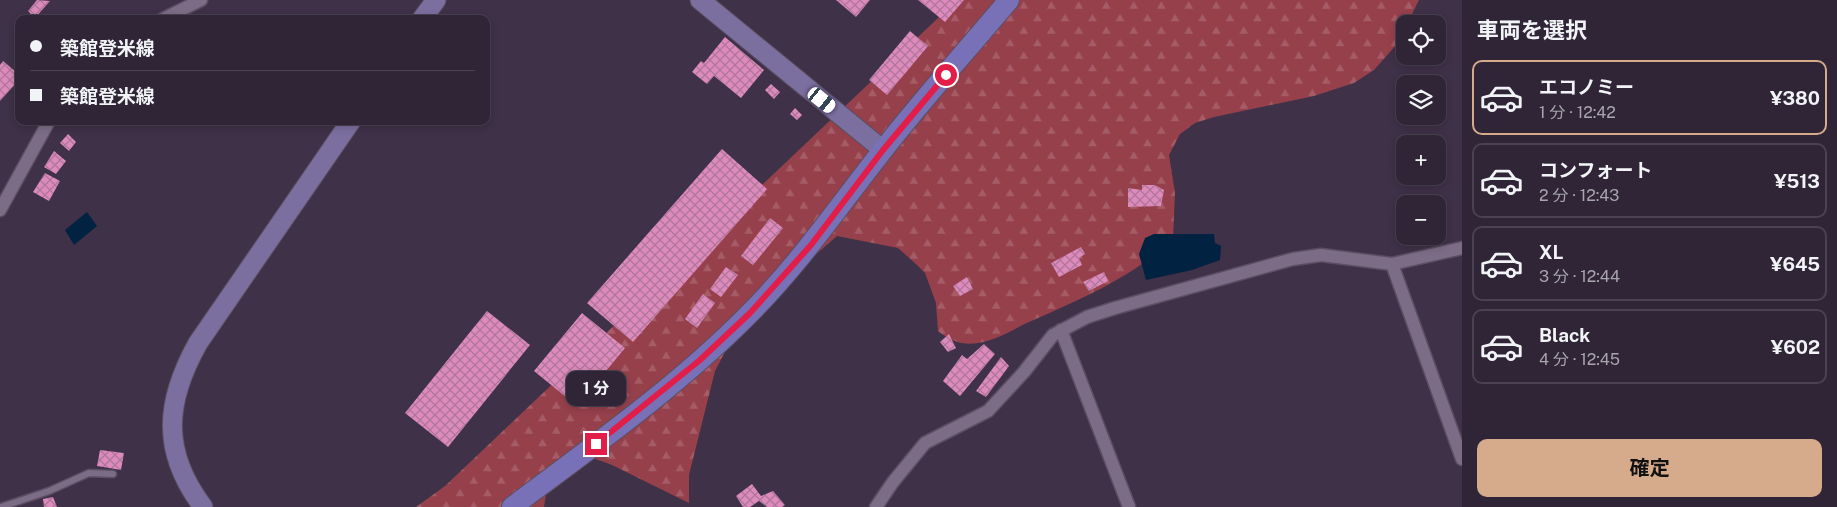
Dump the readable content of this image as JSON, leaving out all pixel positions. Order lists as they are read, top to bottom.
{
  "page": {
    "heading": "車両を選択",
    "map_buttons": ["+", "−"],
    "banner": ["築館登米線", "築館登米線"],
    "list": [
      {
        "name": "エコノミー",
        "note": "1 分 · 12:42",
        "value": "¥380"
      },
      {
        "name": "コンフォート",
        "note": "2 分 · 12:43",
        "value": "¥513"
      },
      {
        "name": "XL",
        "note": "3 分 · 12:44",
        "value": "¥645"
      },
      {
        "name": "Black",
        "note": "4 分 · 12:45",
        "value": "¥602"
      }
    ],
    "bubble": "1 分",
    "buttons": "確定"
  }
}
